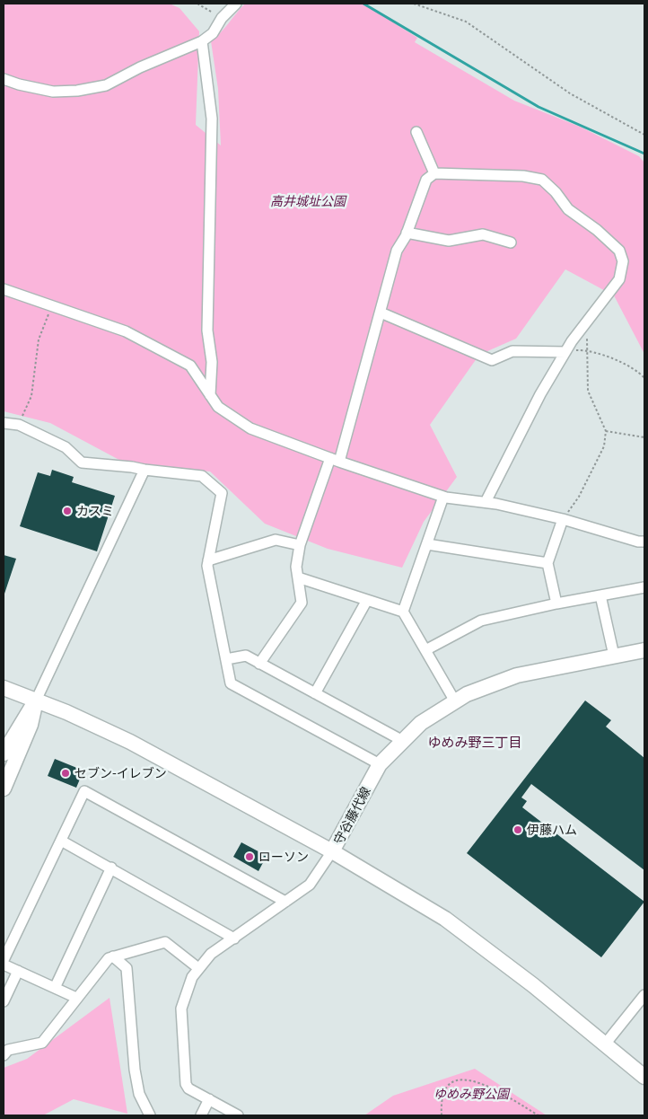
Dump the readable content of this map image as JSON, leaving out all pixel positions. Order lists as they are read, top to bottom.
{
  "streets": {
    "main road": ["守谷藤代線"]
  },
  "districts": ["ゆめみ野三丁目"],
  "parks": ["高井城址公園", "ゆめみ野公園"],
  "places": [
    "カスミ",
    "セブン-イレブン",
    "伊藤ハム",
    "ローソン"
  ]
}
